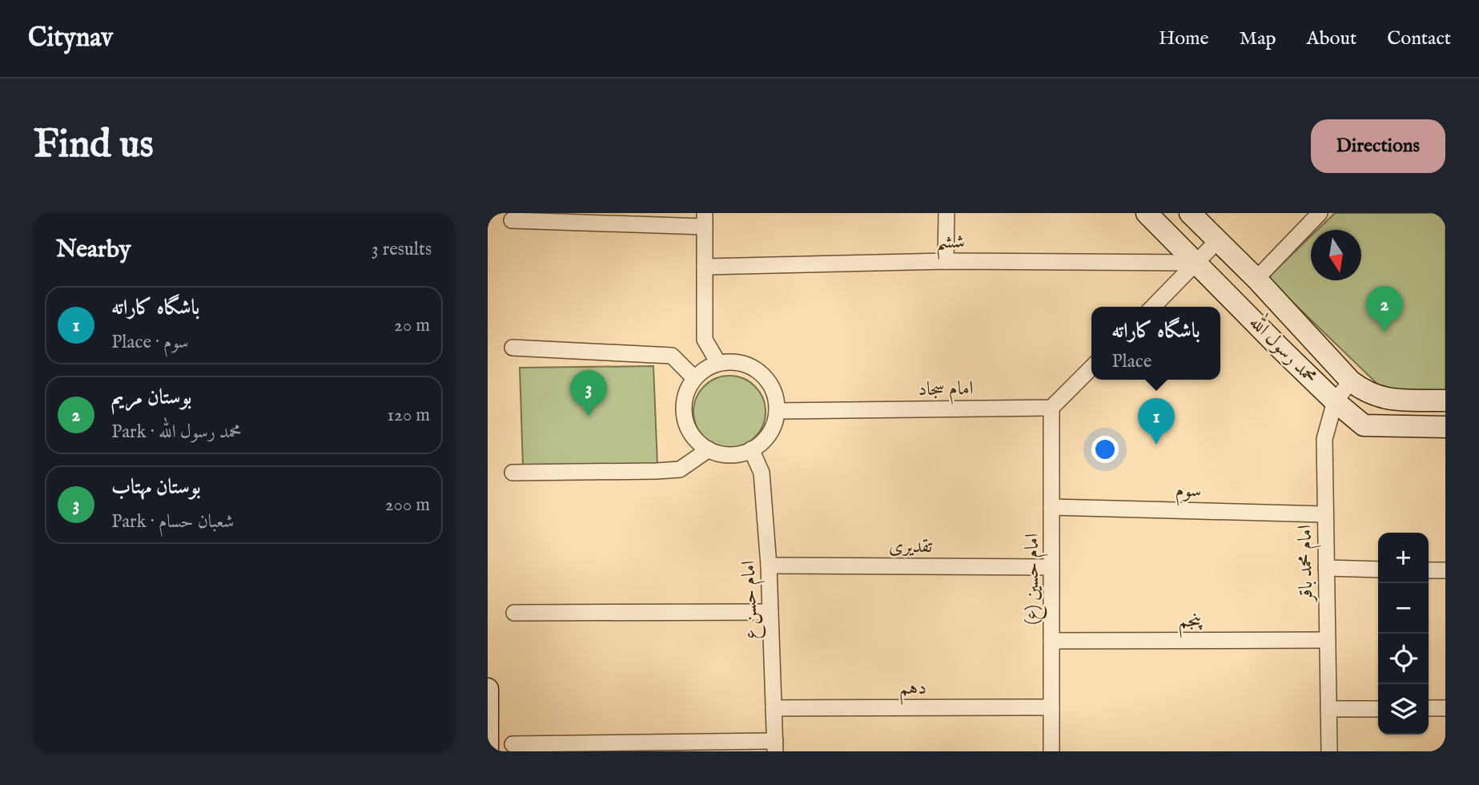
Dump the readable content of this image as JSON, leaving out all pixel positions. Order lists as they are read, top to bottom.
{
  "streets": {
    "street": [
      "ششم",
      "محمد رسول الله",
      "امام سجاد",
      "سوم",
      "تقدیری",
      "امام محمد باقر",
      "امام حسین (ع)",
      "امام حسن ع",
      "پنجم",
      "دهم"
    ]
  },
  "crossings": [
    ["ششم", "محمد رسول الله"],
    ["محمد رسول الله", "امام محمد باقر"],
    ["امام سجاد", "امام حسین (ع)"],
    ["امام سجاد", "امام حسن ع"],
    ["سوم", "امام محمد باقر"],
    ["سوم", "امام حسین (ع)"],
    ["تقدیری", "امام حسین (ع)"],
    ["تقدیری", "امام حسن ع"],
    ["امام محمد باقر", "پنجم"],
    ["امام حسین (ع)", "پنجم"],
    ["امام حسین (ع)", "دهم"],
    ["امام حسن ع", "دهم"]
  ],
  "north": "bottom",
  "page": {
    "header": "Citynav",
    "nav": [
      "Home",
      "Map",
      "About",
      "Contact"
    ],
    "buttons": "Directions",
    "title": "Find us",
    "heading": ["Nearby", "3 results"],
    "list": [
      {
        "mark": "1",
        "name": "باشگاه کاراته",
        "note": "Place · سوم",
        "value": "20 m"
      },
      {
        "mark": "2",
        "name": "بوستان مریم",
        "note": "Park · محمد رسول الله",
        "value": "120 m"
      },
      {
        "mark": "3",
        "name": "بوستان مهتاب",
        "note": "Park · شعبان حسام",
        "value": "200 m"
      }
    ],
    "pins": ["2", "3", "1"],
    "popup": ["باشگاه کاراته", "Place"],
    "map_buttons": ["+", "−"]
  }
}
